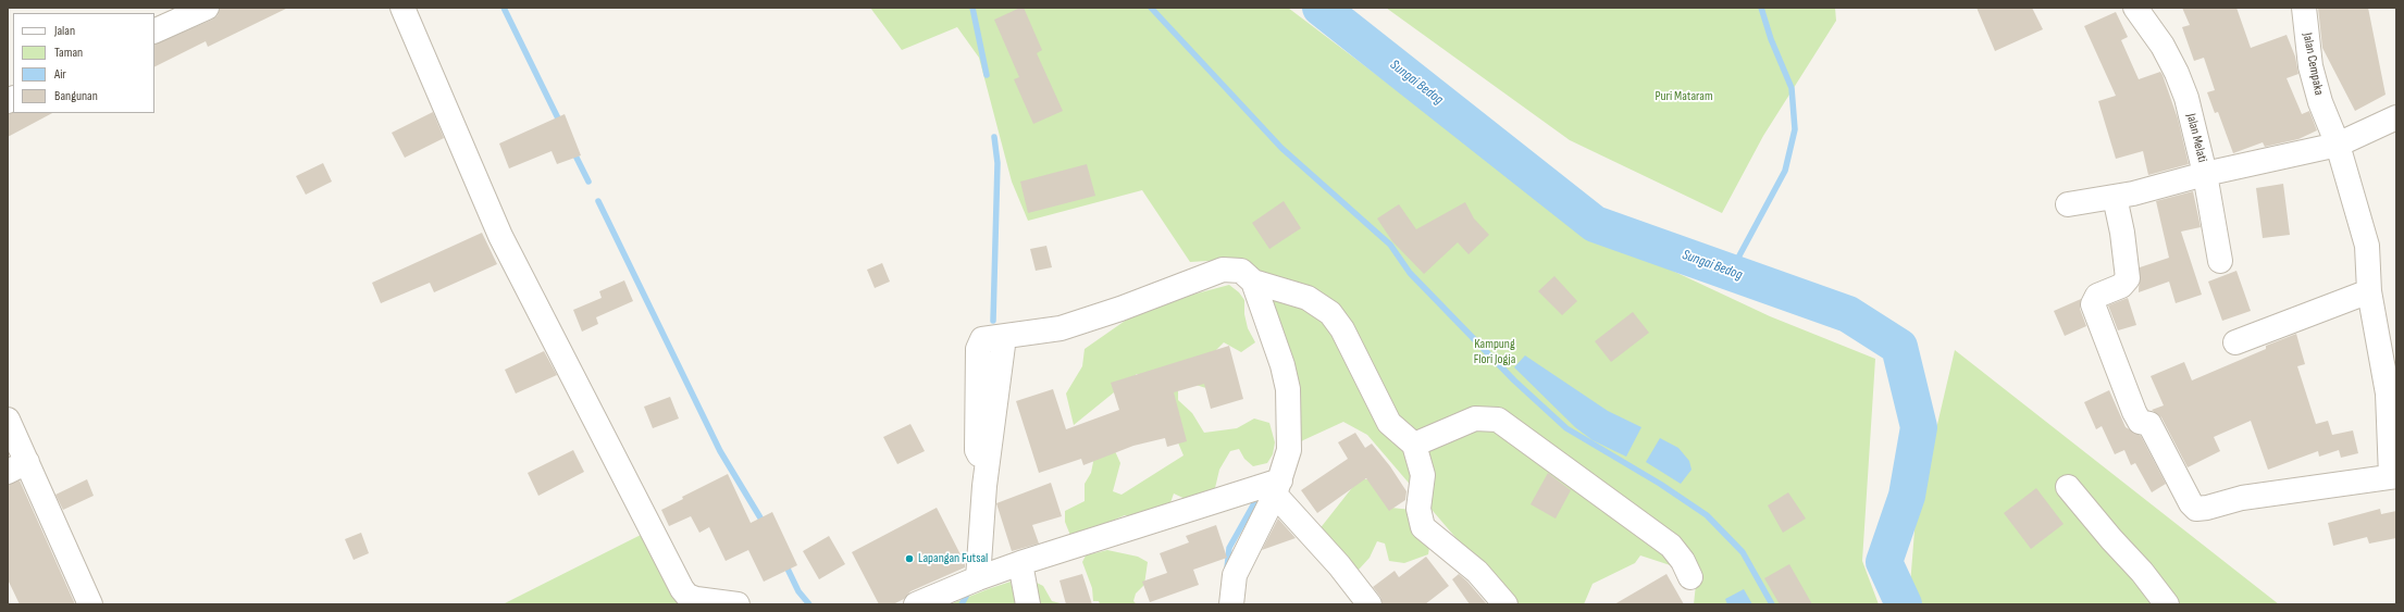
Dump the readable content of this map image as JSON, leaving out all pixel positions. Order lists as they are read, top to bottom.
{
  "streets": {
    "street": ["Jalan Cempaka", "Jalan Melati"]
  },
  "crossings": [
    ["Jalan Cempaka", "Jalan Melati"]
  ],
  "water": ["Sungai Bedog"],
  "parks": ["Puri Mataram", "Kampung Flori Jogja"],
  "places": ["Lapangan Futsal"],
  "legend": [
    "Jalan",
    "Taman",
    "Air",
    "Bangunan"
  ]
}
